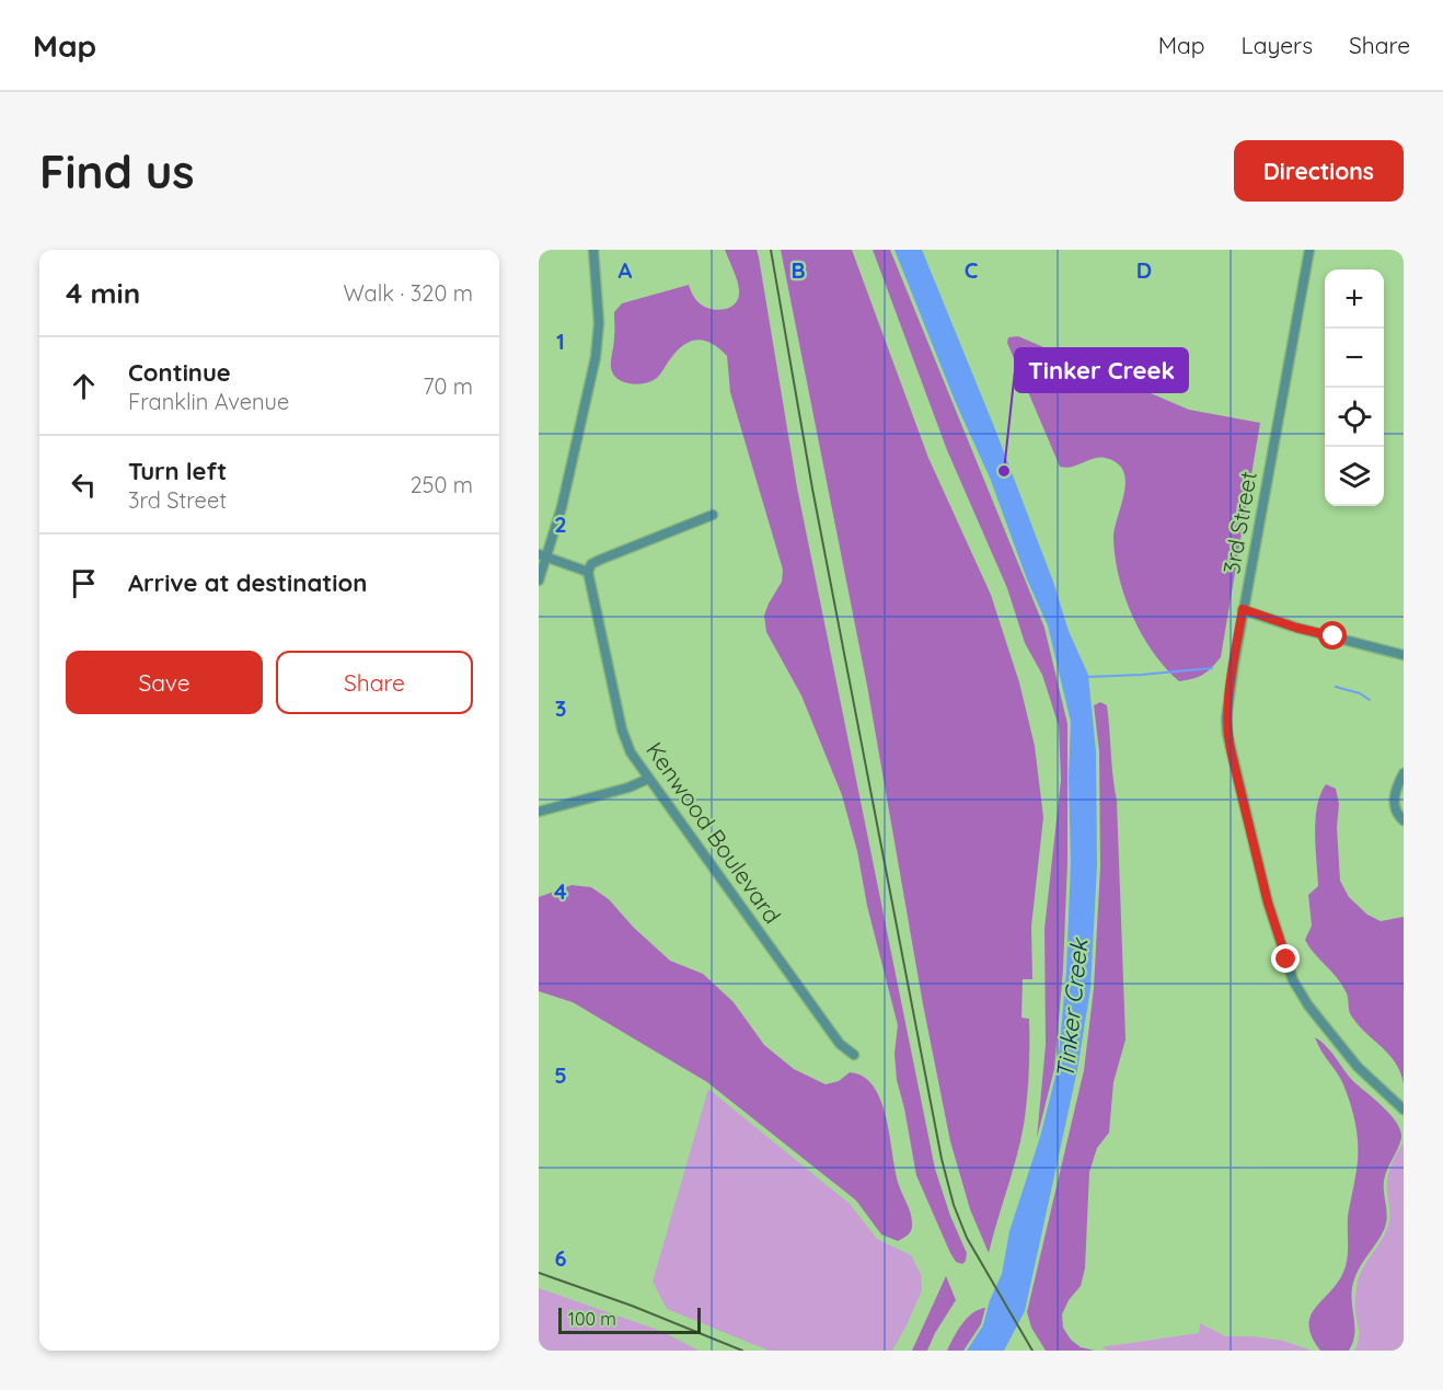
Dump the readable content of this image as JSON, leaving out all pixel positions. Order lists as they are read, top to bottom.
{
  "streets": {
    "street": ["3rd Street", "Kenwood Boulevard"]
  },
  "water": ["Tinker Creek"],
  "places": ["Tinker Creek"],
  "scale_bar": "100 m",
  "page": {
    "header": "Map",
    "nav": ["Map", "Layers", "Share"],
    "buttons": [
      "Directions",
      ["Save", "Share"]
    ],
    "title": "Find us",
    "heading": ["4 min", "Walk · 320 m"],
    "map_buttons": ["+", "−"],
    "list": [
      ["Continue", "Franklin Avenue", "70 m"],
      ["Turn left", "3rd Street", "250 m"],
      "Arrive at destination"
    ],
    "scale": "100 m"
  },
  "grid": {
    "columns": [
      "A",
      "B",
      "C",
      "D"
    ],
    "rows": [
      "1",
      "2",
      "3",
      "4",
      "5",
      "6"
    ]
  }
}
